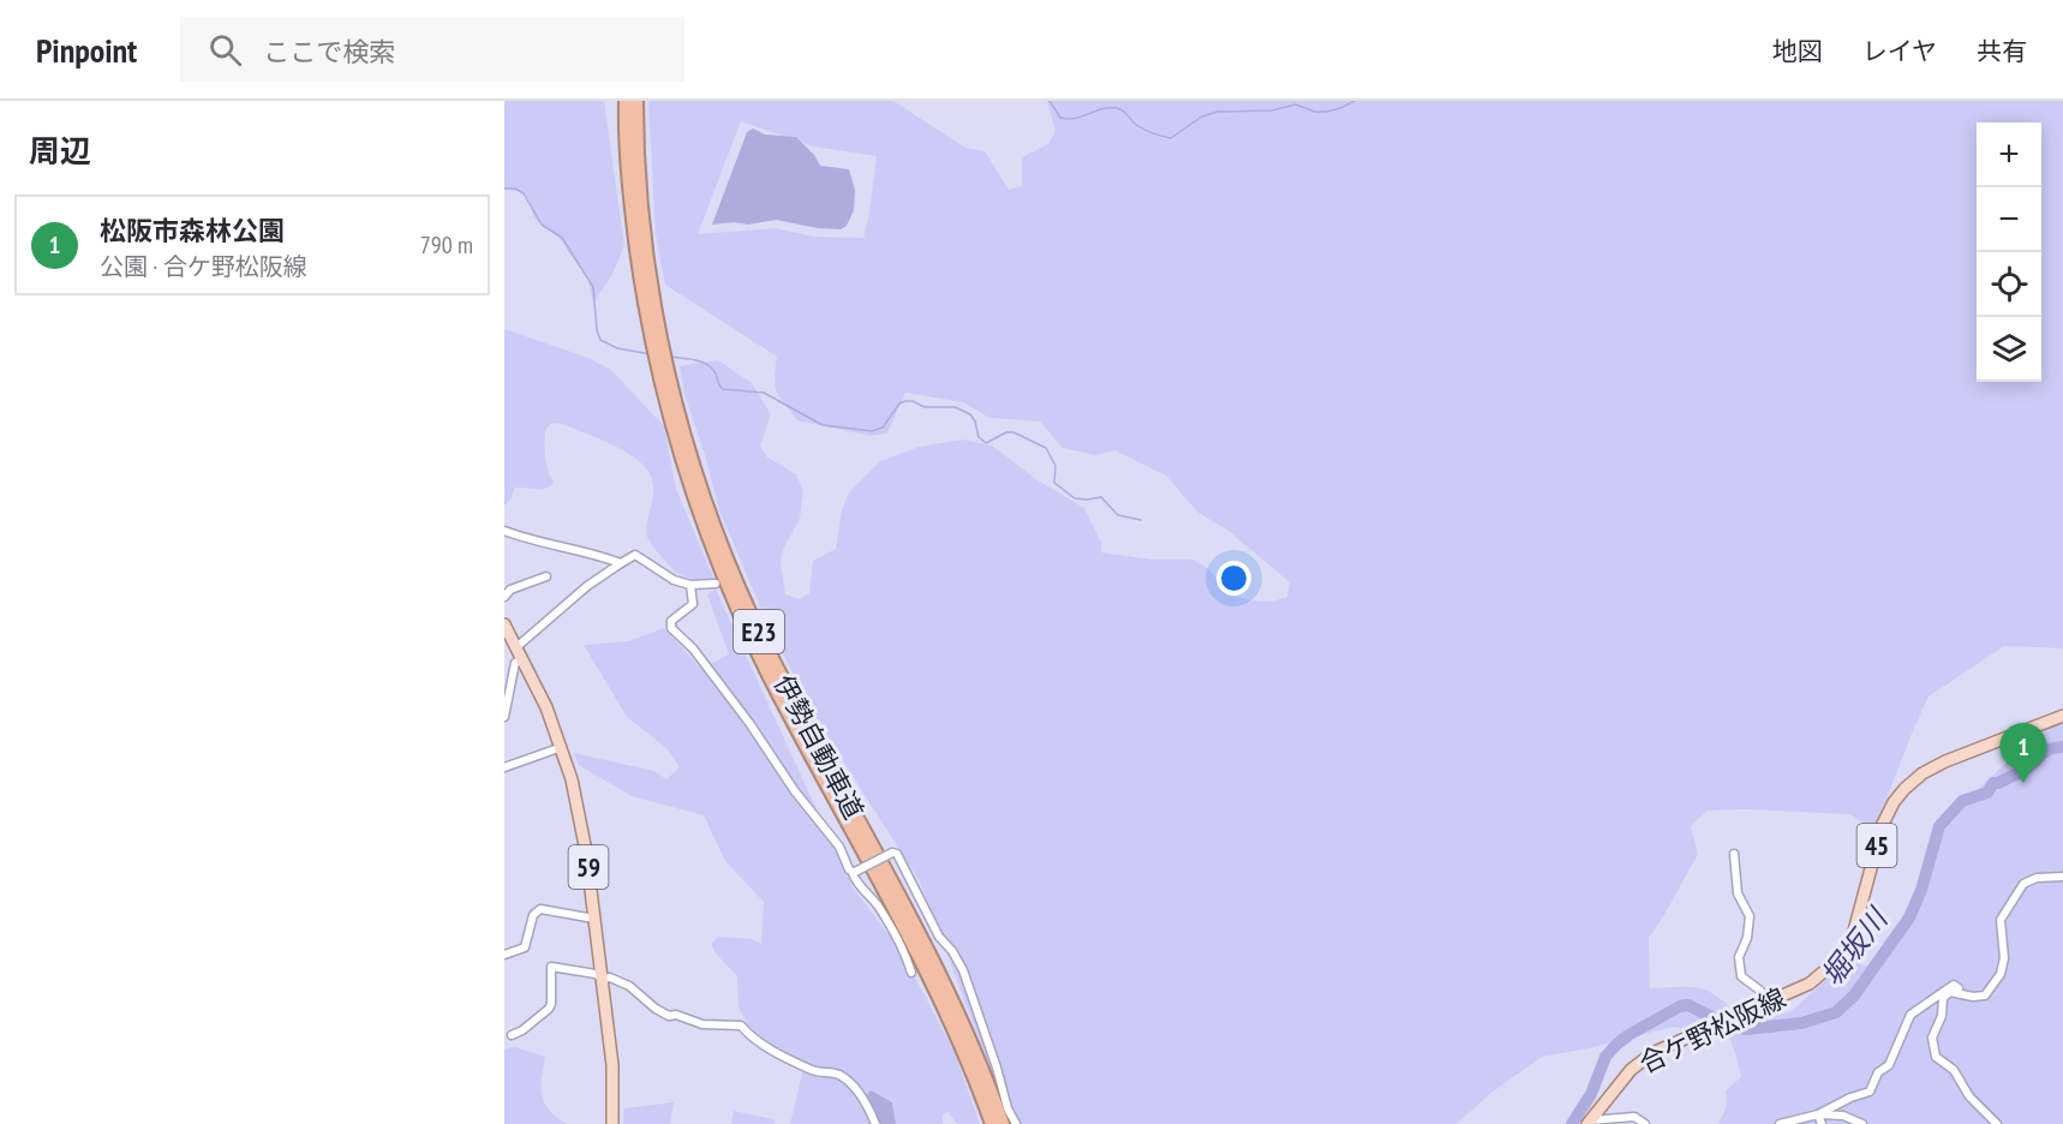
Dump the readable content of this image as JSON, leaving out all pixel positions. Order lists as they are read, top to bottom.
{
  "streets": {
    "highway": ["E23", "伊勢自動車道"],
    "main road": ["45", "59", "合ケ野松阪線"]
  },
  "water": ["堀坂川"],
  "page": {
    "header": "Pinpoint",
    "search": "ここで検索",
    "nav": ["地図", "レイヤ", "共有"],
    "heading": "周辺",
    "map_buttons": ["+", "−"],
    "list": [
      {
        "mark": "1",
        "name": "松阪市森林公園",
        "note": "公園 · 合ケ野松阪線",
        "value": "790 m"
      }
    ],
    "pins": "1"
  }
}
